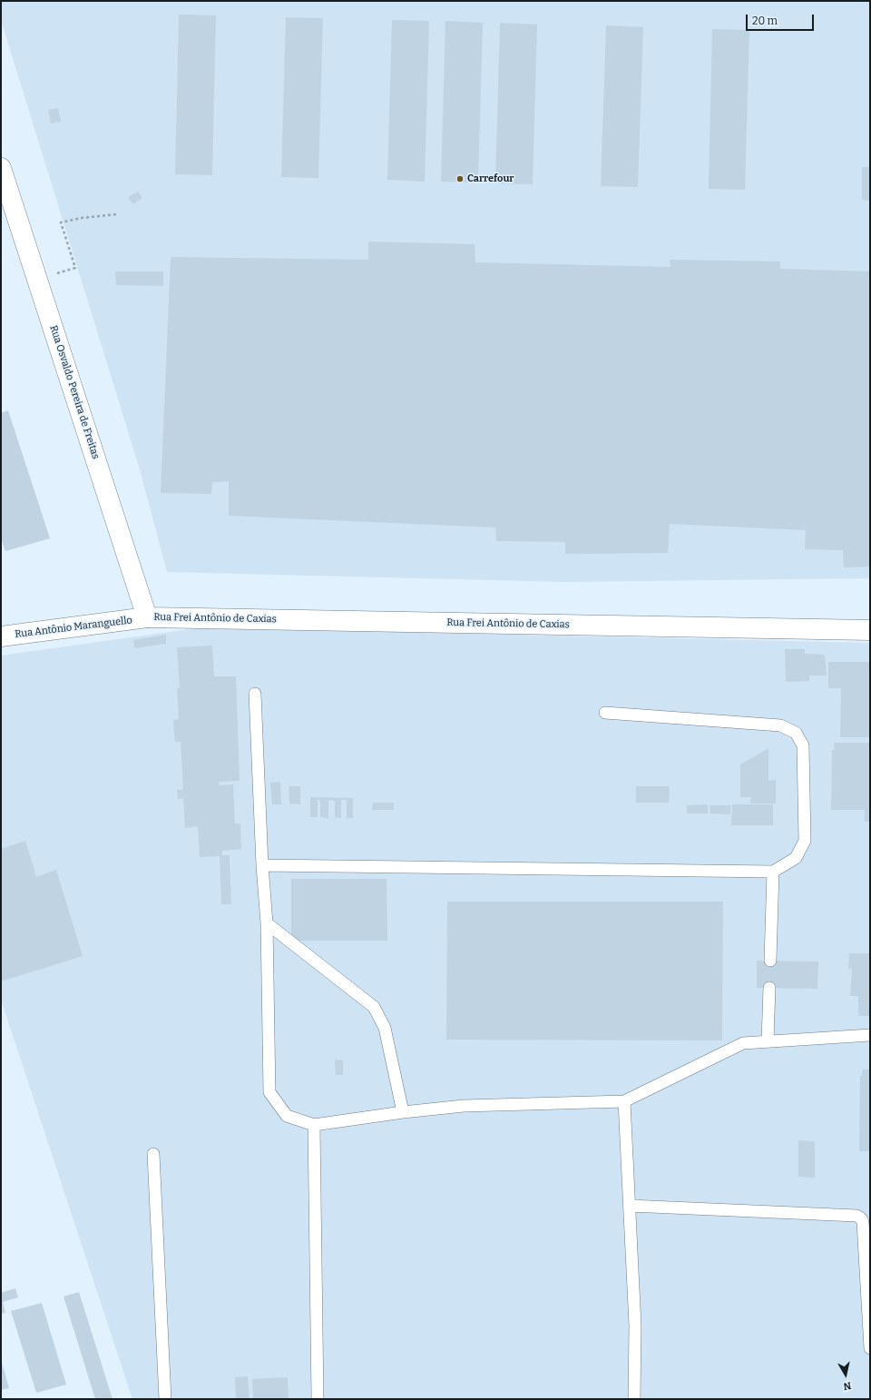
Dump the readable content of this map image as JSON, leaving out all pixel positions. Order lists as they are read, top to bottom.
{
  "streets": {
    "street": ["Rua Osvaldo Pereira de Freitas", "Rua Frei Antônio de Caxias", "Rua Antônio Maranguello"]
  },
  "crossings": [
    ["Rua Osvaldo Pereira de Freitas", "Rua Frei Antônio de Caxias"],
    ["Rua Osvaldo Pereira de Freitas", "Rua Antônio Maranguello"],
    ["Rua Frei Antônio de Caxias", "Rua Antônio Maranguello"]
  ],
  "places": ["Carrefour"],
  "scale_bar": "20 m",
  "north": "bottom"
}
